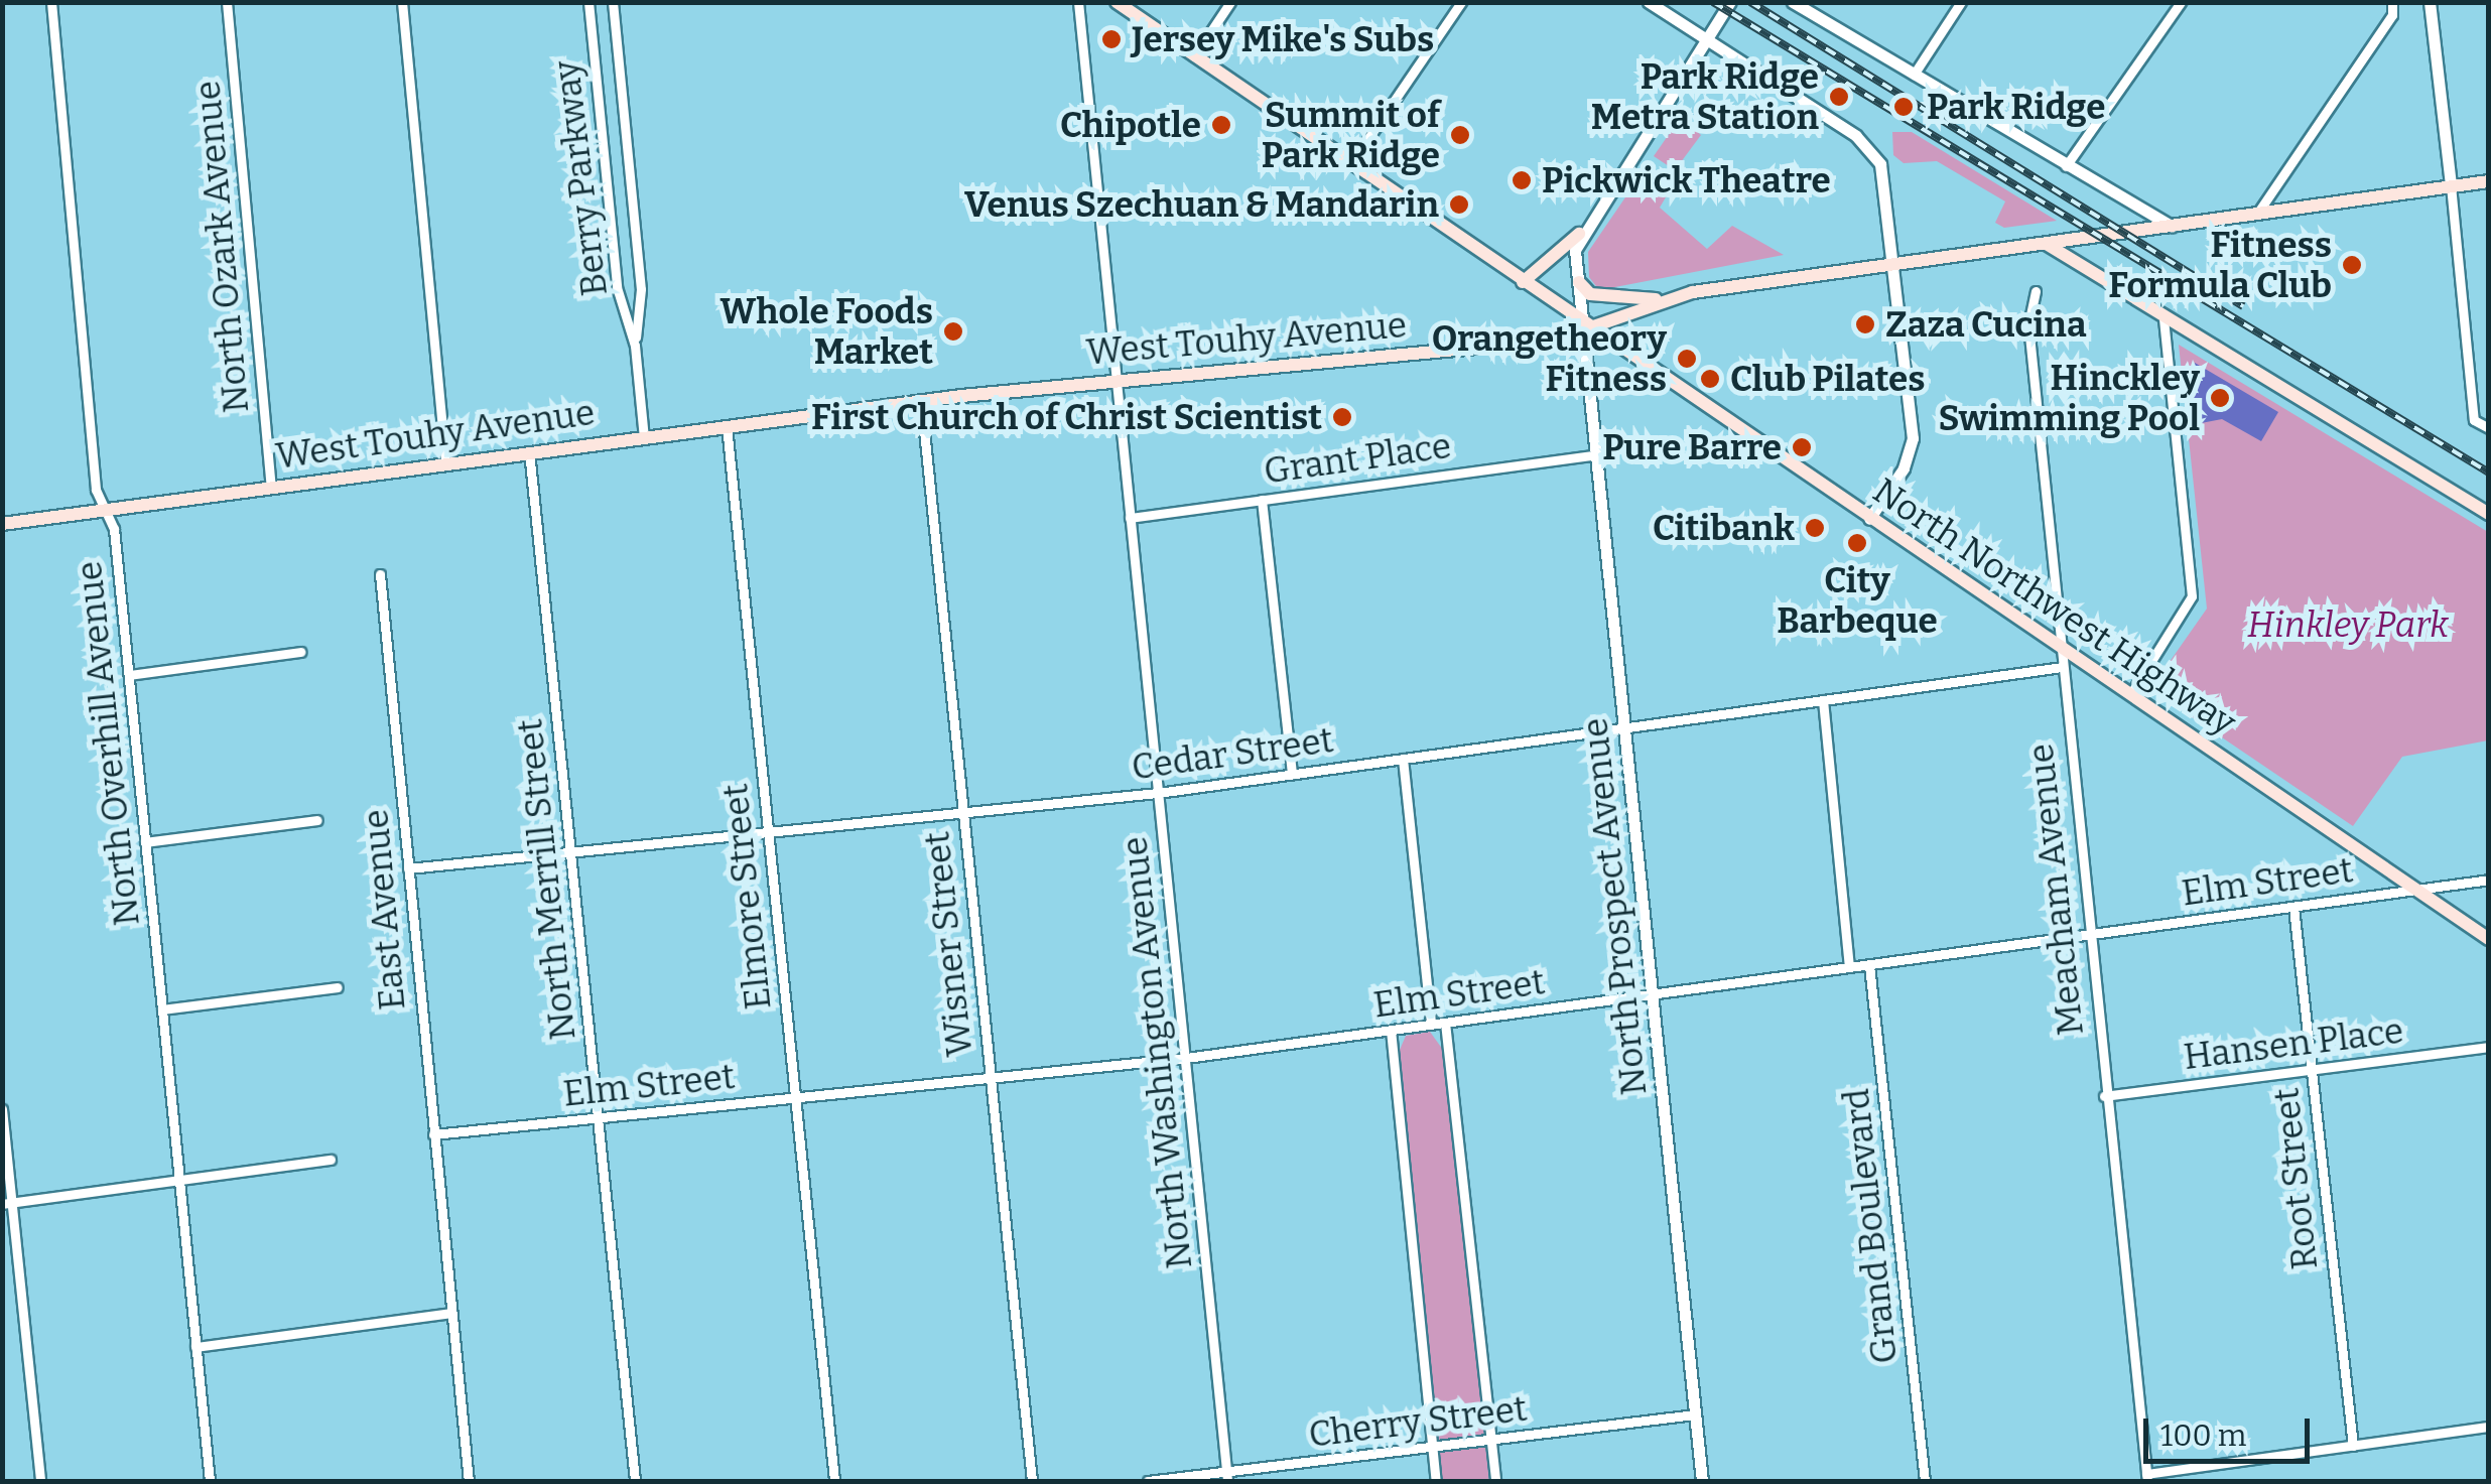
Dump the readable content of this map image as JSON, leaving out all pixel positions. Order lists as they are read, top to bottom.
{
  "streets": {
    "main road": ["West Touhy Avenue", "North Northwest Highway"],
    "street": [
      "Berry Parkway",
      "North Ozark Avenue",
      "Grant Place",
      "North Overhill Avenue",
      "Cedar Street",
      "North Merrill Street",
      "Elm Street",
      "Meacham Avenue",
      "Elmore Street",
      "North Prospect Avenue",
      "East Avenue",
      "Wisner Street",
      "Hansen Place",
      "North Washington Avenue",
      "Root Street",
      "Grand Boulevard",
      "Cherry Street"
    ]
  },
  "crossings": [
    ["Berry Parkway", "West Touhy Avenue"],
    ["North Ozark Avenue", "West Touhy Avenue"],
    ["West Touhy Avenue", "North Northwest Highway"],
    ["West Touhy Avenue", "North Overhill Avenue"],
    ["West Touhy Avenue", "North Merrill Street"],
    ["West Touhy Avenue", "Elmore Street"],
    ["West Touhy Avenue", "North Prospect Avenue"],
    ["West Touhy Avenue", "Wisner Street"],
    ["West Touhy Avenue", "North Washington Avenue"],
    ["Grant Place", "North Prospect Avenue"],
    ["Grant Place", "North Washington Avenue"],
    ["North Northwest Highway", "Elm Street"],
    ["North Northwest Highway", "Meacham Avenue"],
    ["North Northwest Highway", "North Prospect Avenue"],
    ["Cedar Street", "North Merrill Street"],
    ["Cedar Street", "Meacham Avenue"],
    ["Cedar Street", "Elmore Street"],
    ["Cedar Street", "North Prospect Avenue"],
    ["Cedar Street", "East Avenue"],
    ["Cedar Street", "Wisner Street"],
    ["Cedar Street", "North Washington Avenue"],
    ["North Merrill Street", "Elm Street"],
    ["Elm Street", "Meacham Avenue"],
    ["Elm Street", "Elmore Street"],
    ["Elm Street", "North Prospect Avenue"],
    ["Elm Street", "East Avenue"],
    ["Elm Street", "Wisner Street"],
    ["Elm Street", "North Washington Avenue"],
    ["Elm Street", "Root Street"],
    ["Elm Street", "Grand Boulevard"],
    ["Meacham Avenue", "Hansen Place"],
    ["North Prospect Avenue", "Cherry Street"],
    ["Hansen Place", "Root Street"],
    ["North Washington Avenue", "Cherry Street"]
  ],
  "parks": ["Hinkley Park"],
  "places": [
    "Jersey Mike's Subs",
    "Park Ridge Metra Station",
    "Park Ridge",
    "Chipotle",
    "Summit of Park Ridge",
    "Pickwick Theatre",
    "Venus Szechuan & Mandarin",
    "Fitness Formula Club",
    "Zaza Cucina",
    "Whole Foods Market",
    "Orangetheory Fitness",
    "Club Pilates",
    "Hinckley Swimming Pool",
    "First Church of Christ Scientist",
    "Pure Barre",
    "Citibank",
    "City Barbeque"
  ],
  "scale_bar": "100 m"
}
